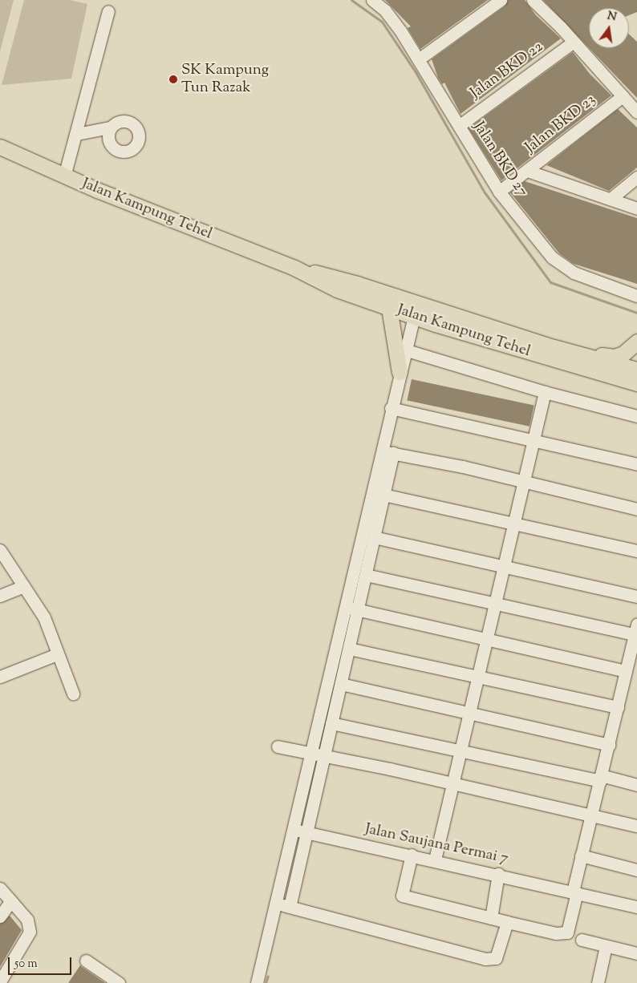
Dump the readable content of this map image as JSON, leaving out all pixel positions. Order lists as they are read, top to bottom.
{
  "streets": {
    "main road": ["Jalan Kampung Tehel"],
    "street": [
      "Jalan BKD 22",
      "Jalan BKD 23",
      "Jalan BKD 27",
      "Jalan Saujana Permai 7"
    ]
  },
  "crossings": [
    ["Jalan BKD 22", "Jalan BKD 27"],
    ["Jalan BKD 23", "Jalan BKD 27"]
  ],
  "places": ["SK Kampung Tun Razak"],
  "scale_bar": "50 m",
  "north": "top"
}
